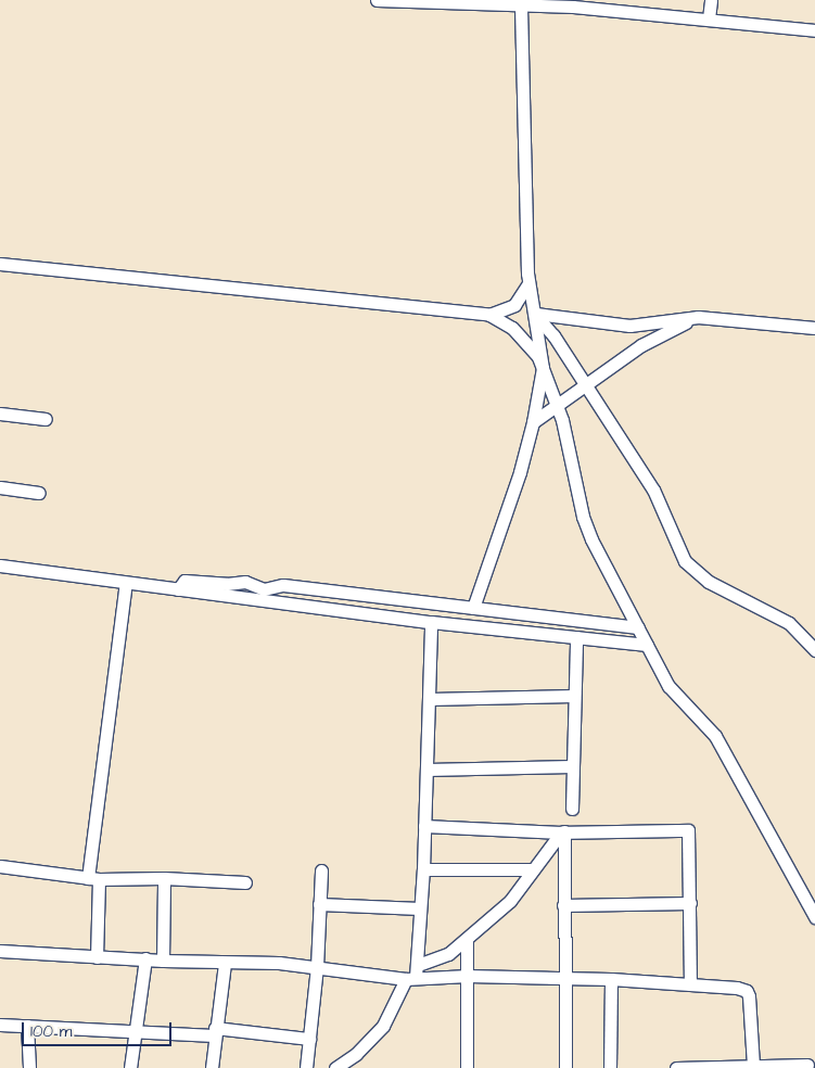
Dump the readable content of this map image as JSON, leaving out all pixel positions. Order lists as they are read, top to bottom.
{
  "scale_bar": "100 m"
}
